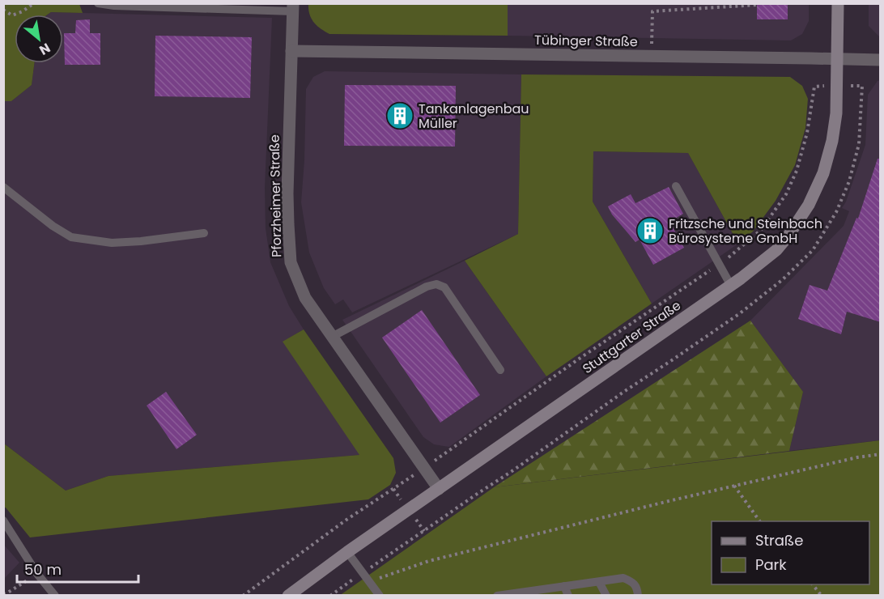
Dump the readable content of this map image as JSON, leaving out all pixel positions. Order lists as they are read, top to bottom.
{
  "streets": {
    "main road": ["Stuttgarter Straße"],
    "street": ["Tübinger Straße", "Pforzheimer Straße"]
  },
  "crossings": [
    ["Tübinger Straße", "Pforzheimer Straße"],
    ["Tübinger Straße", "Stuttgarter Straße"],
    ["Pforzheimer Straße", "Stuttgarter Straße"]
  ],
  "places": {
    "building": ["Tankanlagenbau Müller", "Fritzsche und Steinbach Bürosysteme GmbH"]
  },
  "legend": ["Straße", "Park"],
  "scale_bar": "50 m",
  "north": "bottom right"
}
